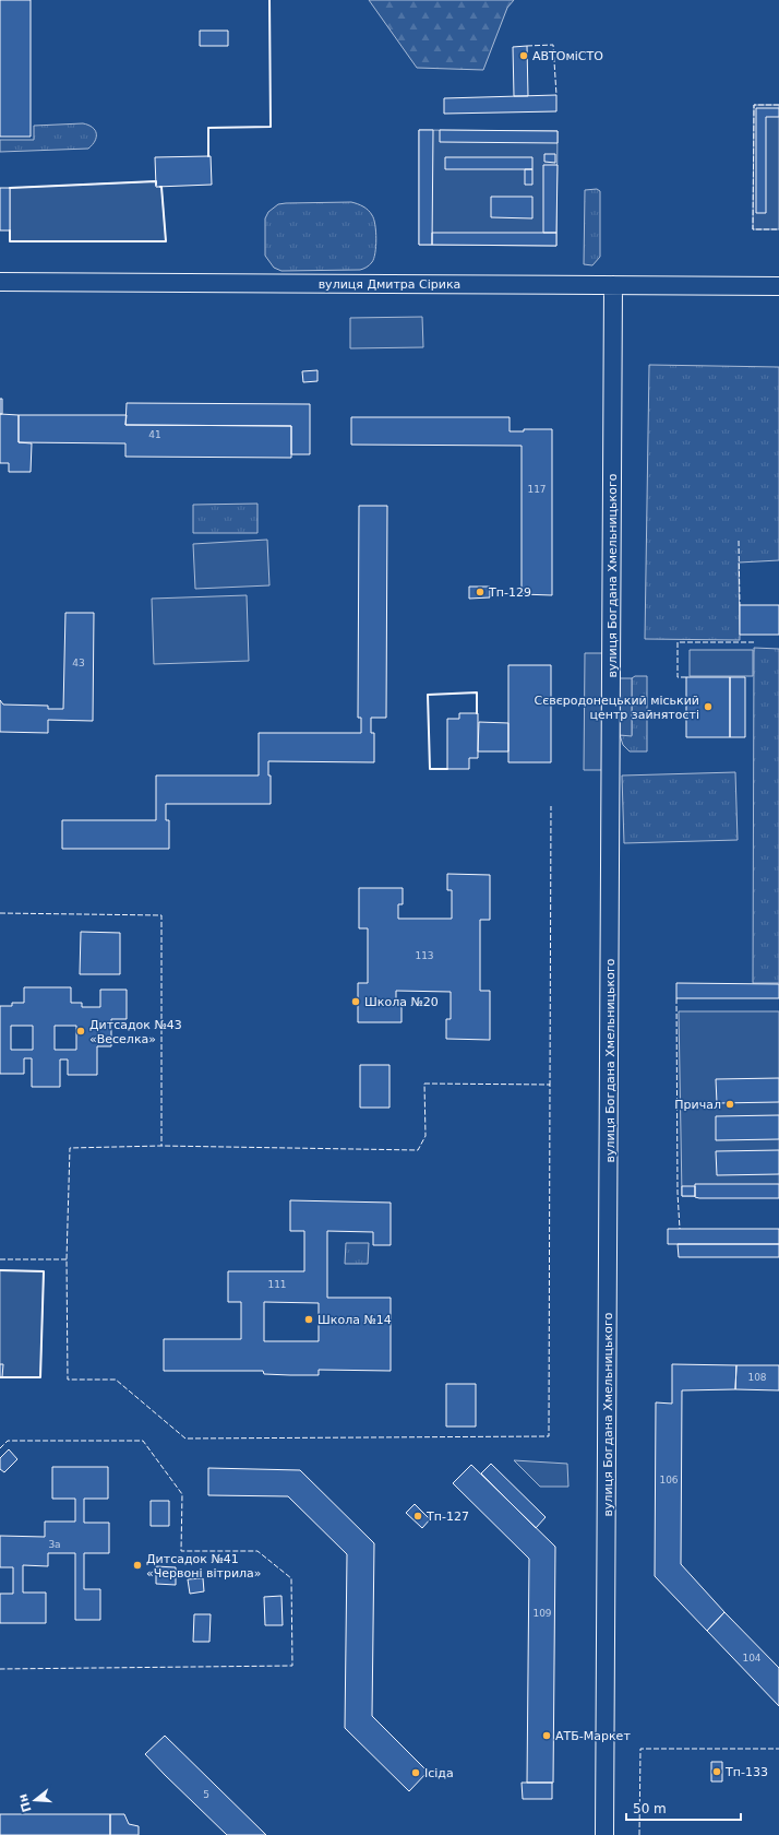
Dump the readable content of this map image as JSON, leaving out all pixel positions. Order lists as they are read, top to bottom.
{
  "streets": {
    "street": ["вулиця Дмитра Сірика", "вулиця Богдана Хмельницького"]
  },
  "crossings": [
    ["вулиця Дмитра Сірика", "вулиця Богдана Хмельницького"]
  ],
  "places": [
    "АВТОміСТО",
    "Тп-129",
    "Сєвєродонецький міський центр зайнятості",
    "Школа №20",
    "Дитсадок №43 «Веселка»",
    "Причал",
    "Школа №14",
    "Тп-127",
    "Дитсадок №41 «Червоні вітрила»",
    "АТБ-Маркет",
    "Тп-133",
    "Ісіда"
  ],
  "house_numbers": [
    "41",
    "117",
    "43",
    "113",
    "111",
    "108",
    "106",
    "3а",
    "109",
    "104",
    "5"
  ],
  "scale_bar": "50 m",
  "north": "left"
}
